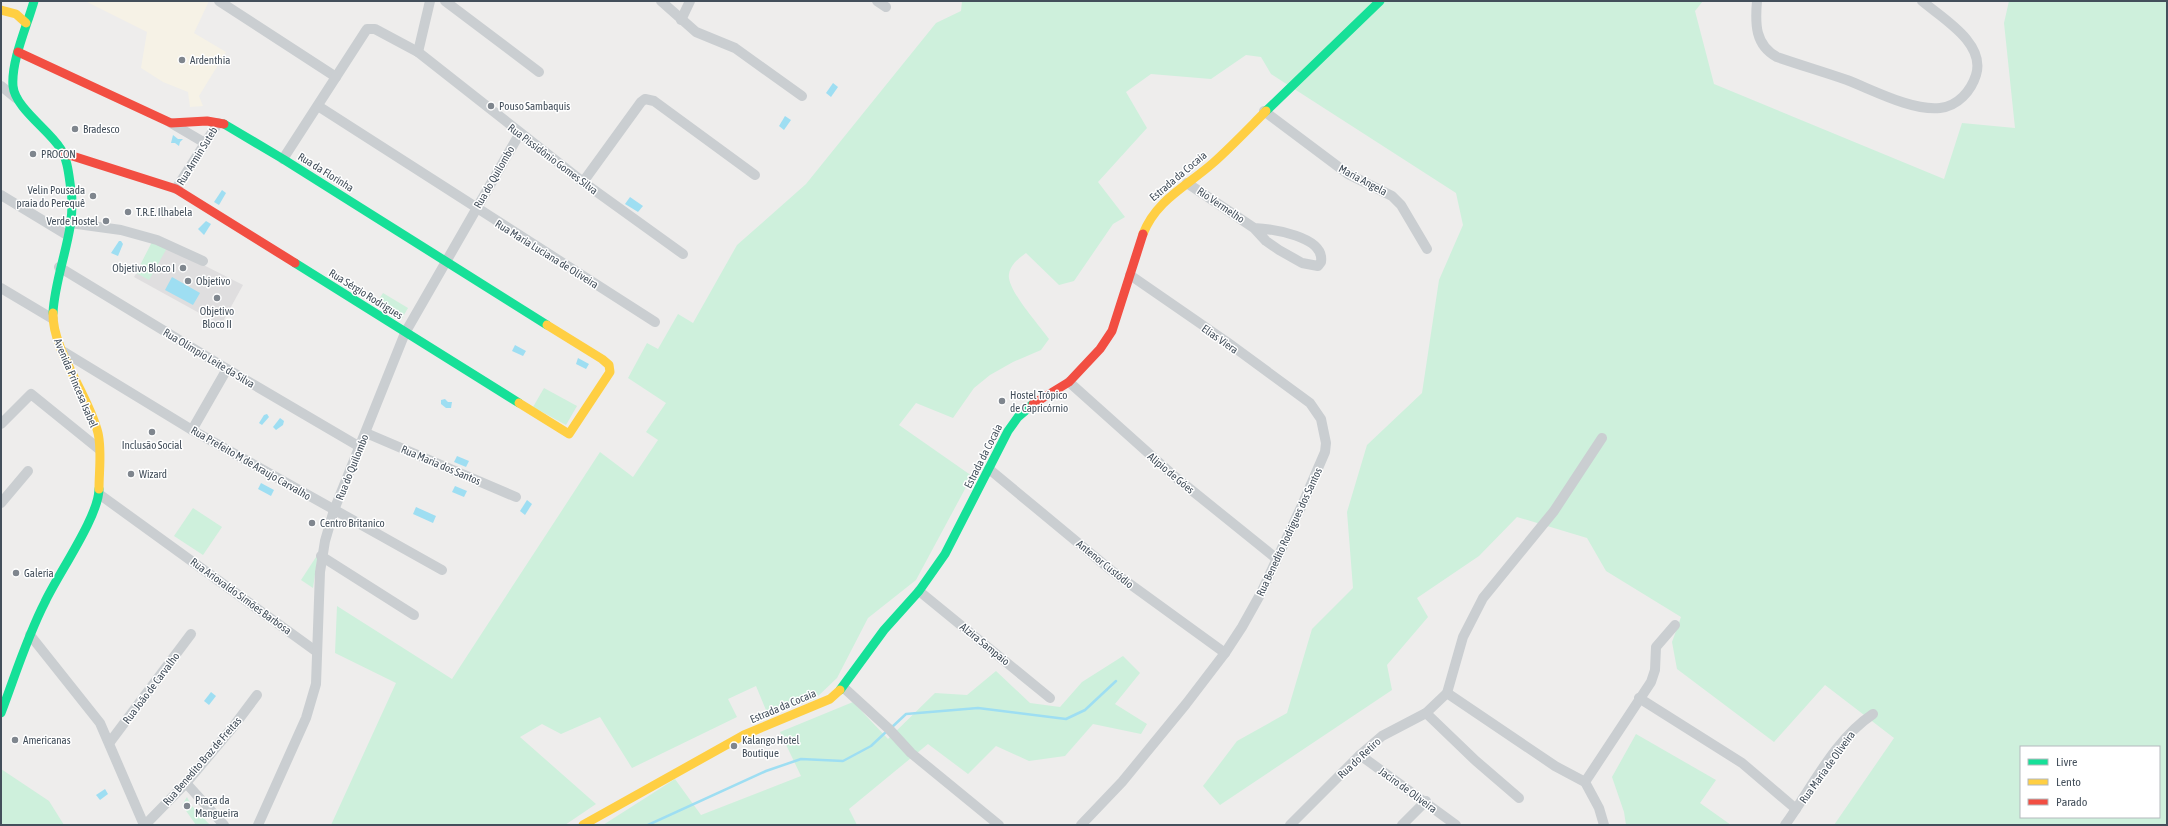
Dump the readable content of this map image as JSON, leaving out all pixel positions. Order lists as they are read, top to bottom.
{
  "streets": {
    "street": [
      "Rua Armin Suteb",
      "Rua Pissidônio Gomes Silva",
      "Rua da Florinha",
      "Estrada da Cocaia",
      "Rua do Quilombo",
      "Maria Angela",
      "Rio Vermelho",
      "Rua Maria Luciana de Oliveira",
      "Rua Sérgio Rodrigues",
      "Rua Olímpio Leite da Silva",
      "Avenida Princesa Isabel",
      "Rua Prefeito M de Araujo Carvalho",
      "Rua Maria dos Santos",
      "Alipio de Góes",
      "Rua Benedito Rodrigues dos Santos",
      "Antenor Custódio",
      "Rua Ariovaldo Simões Barbosa",
      "Alzira Sampaio",
      "Rua João de Carvalho",
      "Rua do Retiro",
      "Rua Benedito Braz de Freitas",
      "Rua Maria de Oliveira",
      "Jaciro de Oliveira"
    ]
  },
  "crossings": [
    ["Rua Armin Suteb", "Rua da Florinha"],
    ["Rua Armin Suteb", "Rua Sérgio Rodrigues"],
    ["Rua Pissidônio Gomes Silva", "Rua do Quilombo"],
    ["Rua da Florinha", "Rua do Quilombo"],
    ["Rua da Florinha", "Rua Sérgio Rodrigues"],
    ["Estrada da Cocaia", "Maria Angela"],
    ["Estrada da Cocaia", "Rio Vermelho"],
    ["Estrada da Cocaia", "Alipio de Góes"],
    ["Estrada da Cocaia", "Rua Benedito Rodrigues dos Santos"],
    ["Estrada da Cocaia", "Antenor Custódio"],
    ["Estrada da Cocaia", "Alzira Sampaio"],
    ["Rua do Quilombo", "Rua Maria Luciana de Oliveira"],
    ["Rua do Quilombo", "Rua Sérgio Rodrigues"],
    ["Rua do Quilombo", "Rua Olímpio Leite da Silva"],
    ["Rua do Quilombo", "Rua Prefeito M de Araujo Carvalho"],
    ["Rua do Quilombo", "Rua Maria dos Santos"],
    ["Rua do Quilombo", "Rua Ariovaldo Simões Barbosa"],
    ["Rua Sérgio Rodrigues", "Avenida Princesa Isabel"],
    ["Rua Olímpio Leite da Silva", "Avenida Princesa Isabel"],
    ["Avenida Princesa Isabel", "Rua Prefeito M de Araujo Carvalho"],
    ["Avenida Princesa Isabel", "Rua Ariovaldo Simões Barbosa"],
    ["Alipio de Góes", "Rua Benedito Rodrigues dos Santos"],
    ["Rua Benedito Rodrigues dos Santos", "Antenor Custódio"],
    ["Rua do Retiro", "Jaciro de Oliveira"]
  ],
  "places": [
    "Ardenthia",
    "Pouso Sambaquis",
    "Bradesco",
    "PROCON",
    "Velin Pousada praia do Perequê",
    "T.R.E. Ilhabela",
    "Verde Hostel",
    "Objetivo Bloco I",
    "Objetivo",
    "Objetivo Bloco II",
    "Hostel Trópico de Capricórnio",
    "Inclusão Social",
    "Wizard",
    "Centro Britanico",
    "Galeria",
    "Americanas",
    "Kalango Hotel Boutique",
    "Praça da Mangueira"
  ],
  "legend": ["Livre", "Lento", "Parado"]
}
